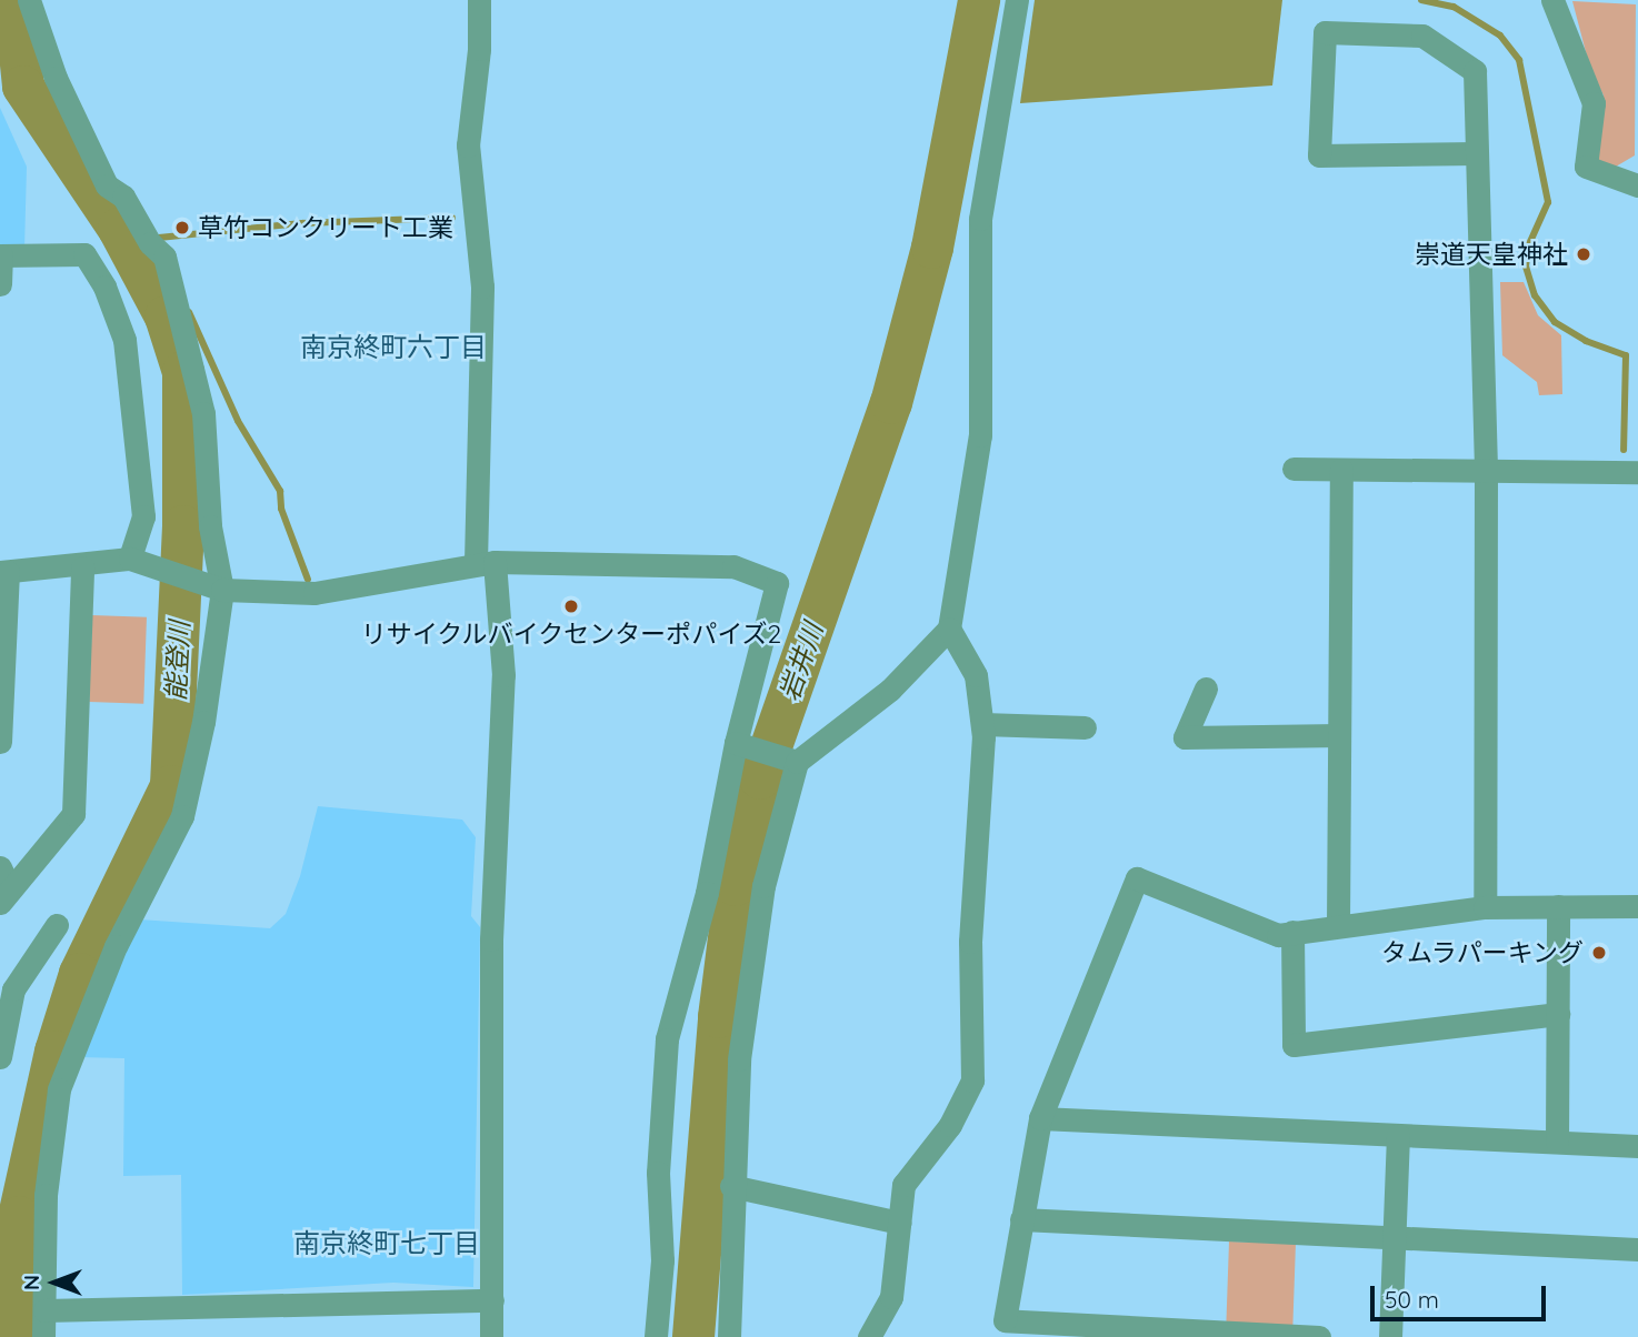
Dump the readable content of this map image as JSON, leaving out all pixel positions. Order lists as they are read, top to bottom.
{
  "districts": ["南京終町六丁目", "南京終町七丁目"],
  "water": ["能登川", "岩井川"],
  "places": [
    "草竹コンクリート工業",
    "崇道天皇神社",
    "リサイクルバイクセンターポパイズ2",
    "タムラパーキング"
  ],
  "scale_bar": "50 m",
  "north": "left"
}
